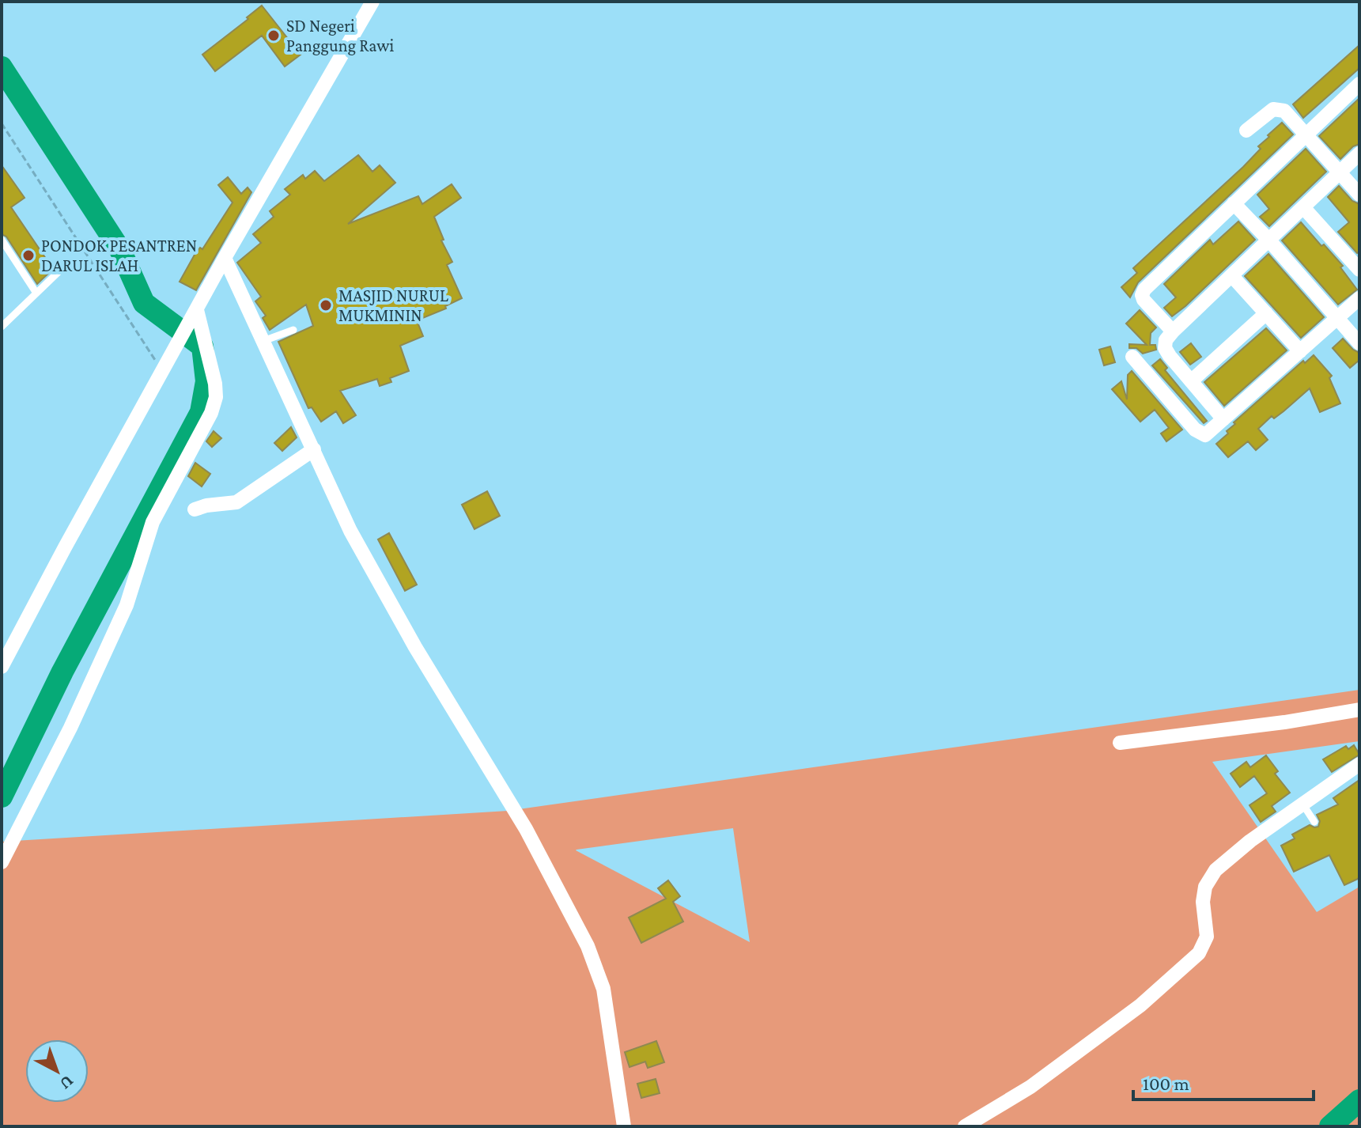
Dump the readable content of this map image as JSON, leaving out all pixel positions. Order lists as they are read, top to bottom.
{
  "places": ["SD Negeri Panggung Rawi", "PONDOK PESANTREN DARUL ISLAH", "MASJID NURUL MUKMININ"],
  "scale_bar": "100 m",
  "north": "bottom right"
}
